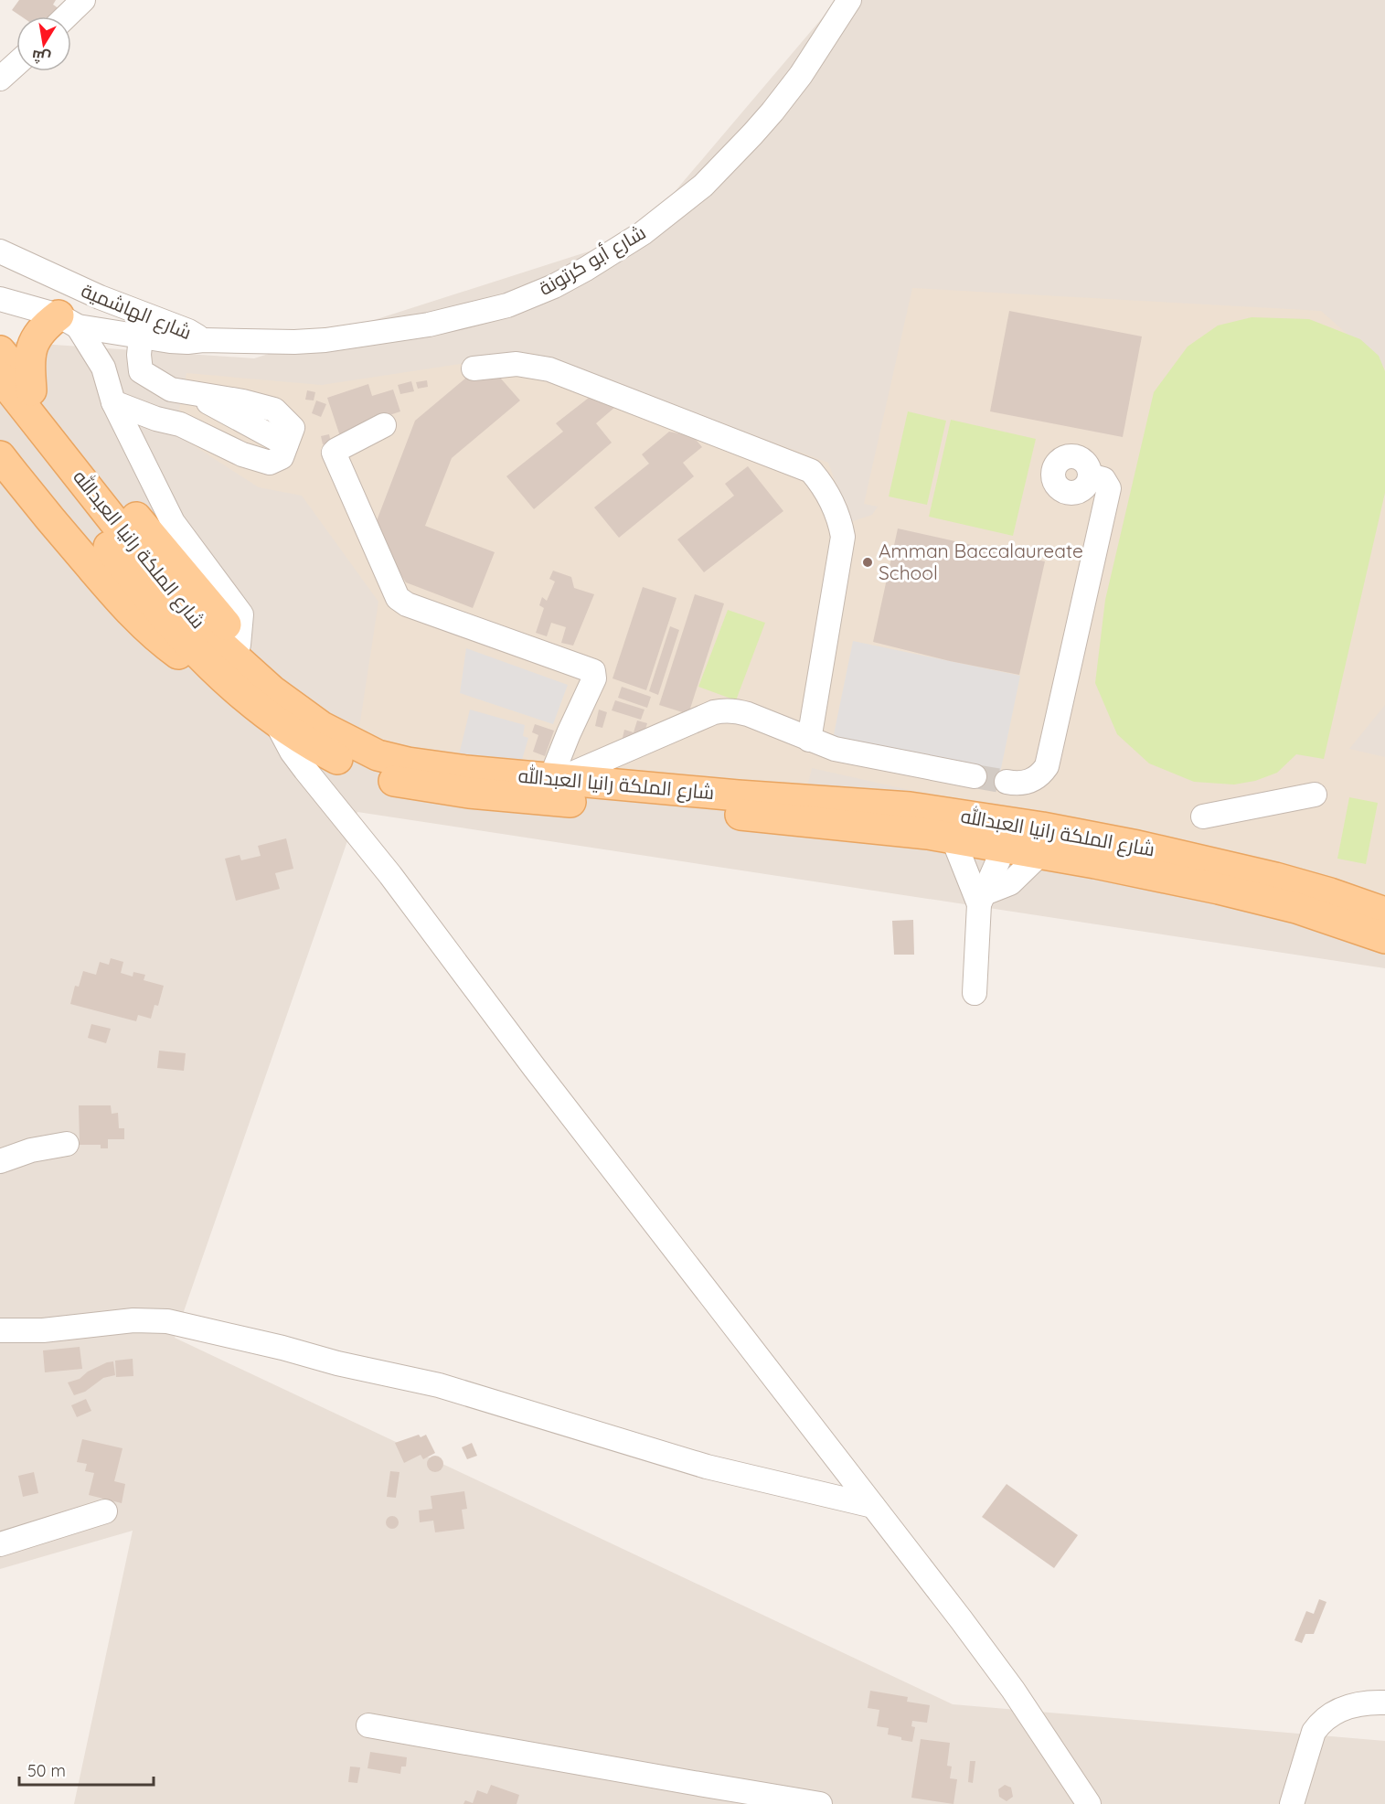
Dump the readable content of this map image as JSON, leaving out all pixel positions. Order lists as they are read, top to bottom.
{
  "streets": {
    "main road": ["شارع الملكة رانيا العبدالله"],
    "street": ["شارع أبو كرتونة", "شارع الهاشمية"]
  },
  "crossings": [
    ["شارع أبو كرتونة", "شارع الهاشمية"]
  ],
  "places": ["Amman Baccalaureate School"],
  "scale_bar": "50 m",
  "north": "bottom"
}
